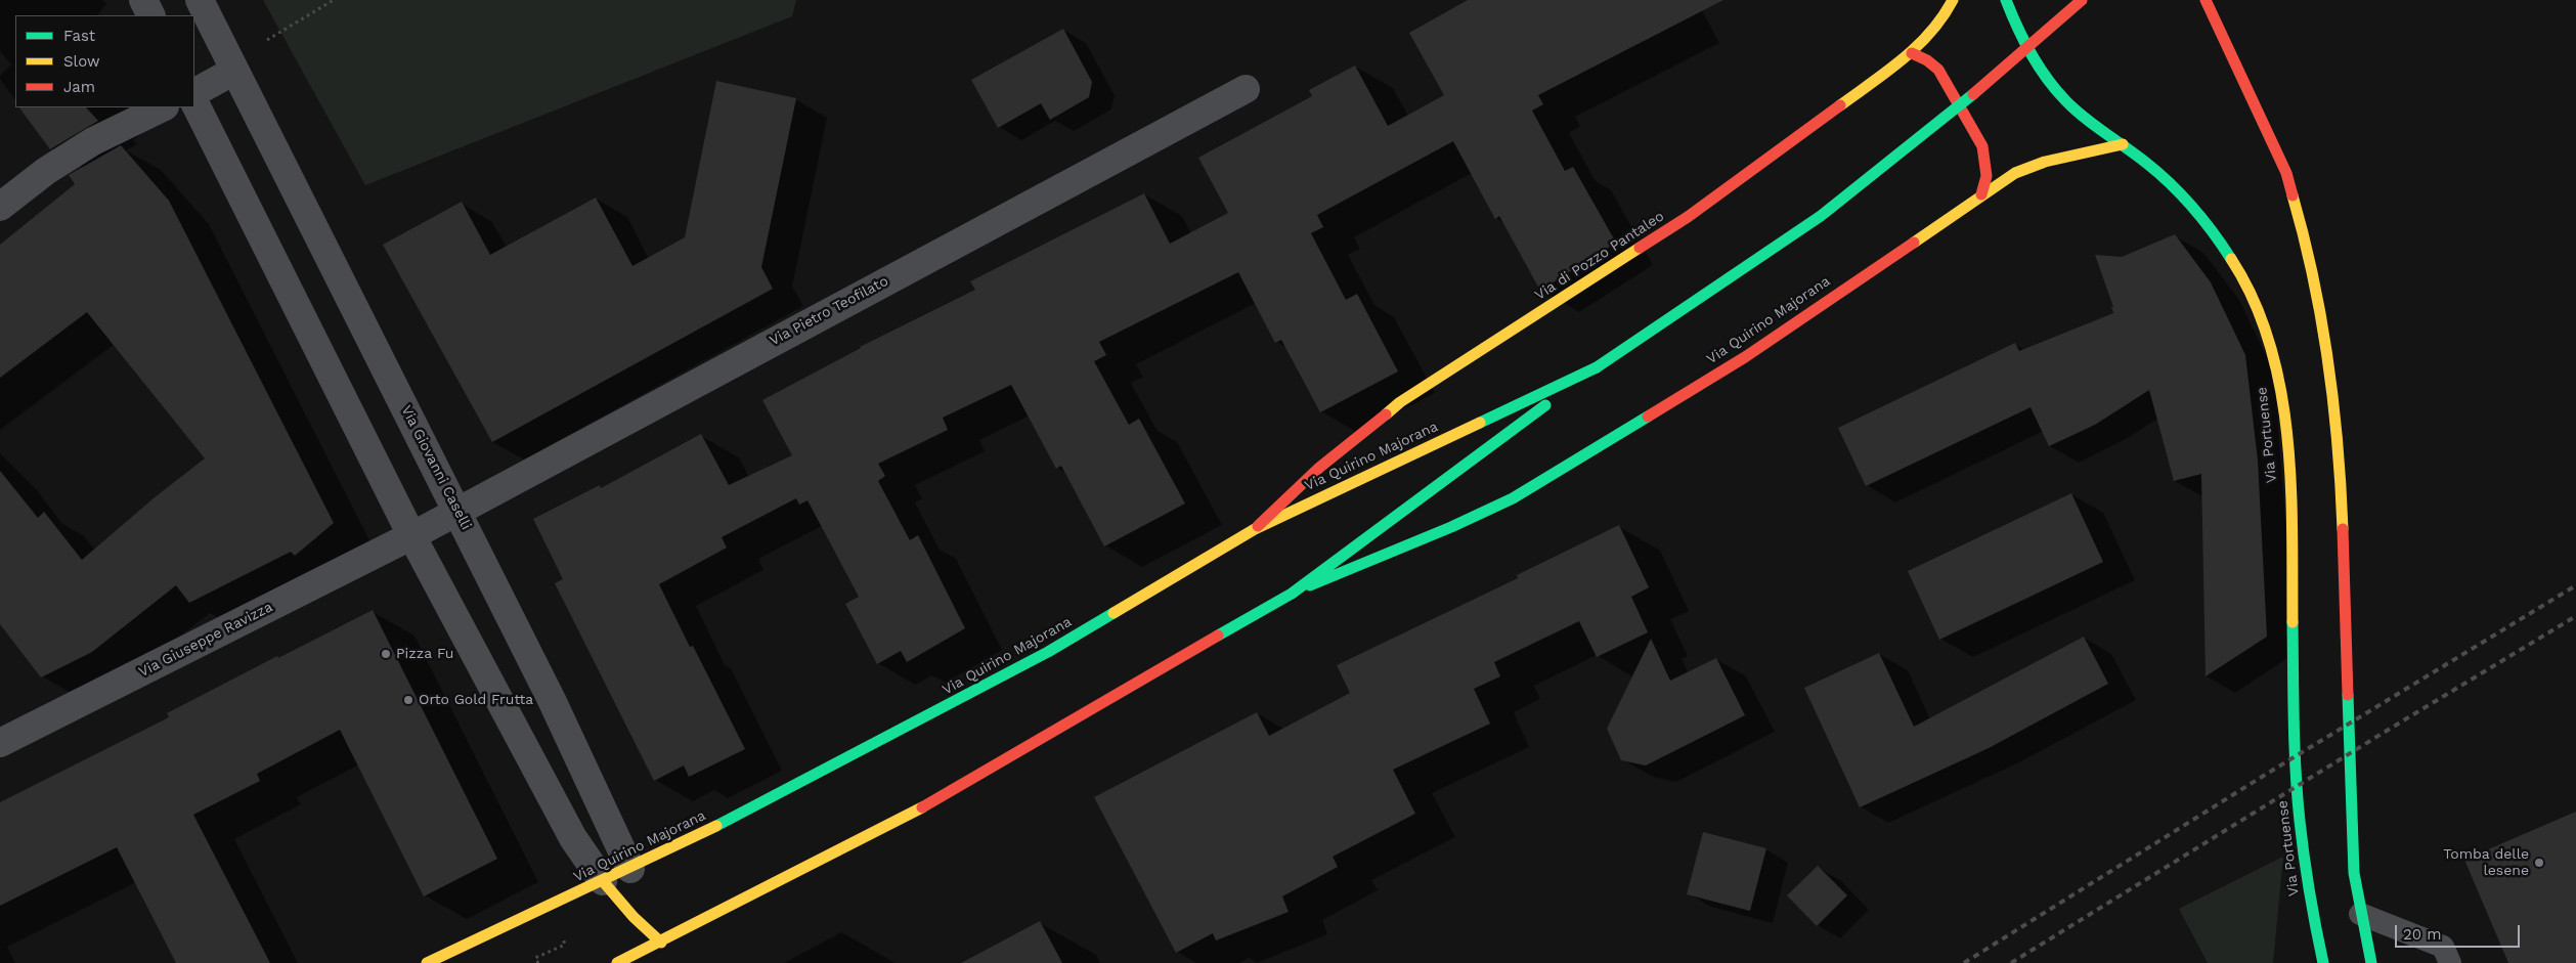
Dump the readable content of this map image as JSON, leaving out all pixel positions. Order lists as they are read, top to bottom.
{
  "streets": {
    "main road": ["Via di Pozzo Pantaleo", "Via Quirino Majorana", "Via Portuense"],
    "street": ["Via Pietro Teofilato", "Via Giovanni Caselli", "Via Giuseppe Ravizza"]
  },
  "crossings": [
    ["Via di Pozzo Pantaleo", "Via Quirino Majorana"],
    ["Via Pietro Teofilato", "Via Giovanni Caselli"],
    ["Via Pietro Teofilato", "Via Giuseppe Ravizza"],
    ["Via Quirino Majorana", "Via Portuense"],
    ["Via Quirino Majorana", "Via Giovanni Caselli"]
  ],
  "places": ["Pizza Fu", "Orto Gold Frutta", "Tomba delle lesene"],
  "legend": ["Fast", "Slow", "Jam"],
  "scale_bar": "20 m"
}
